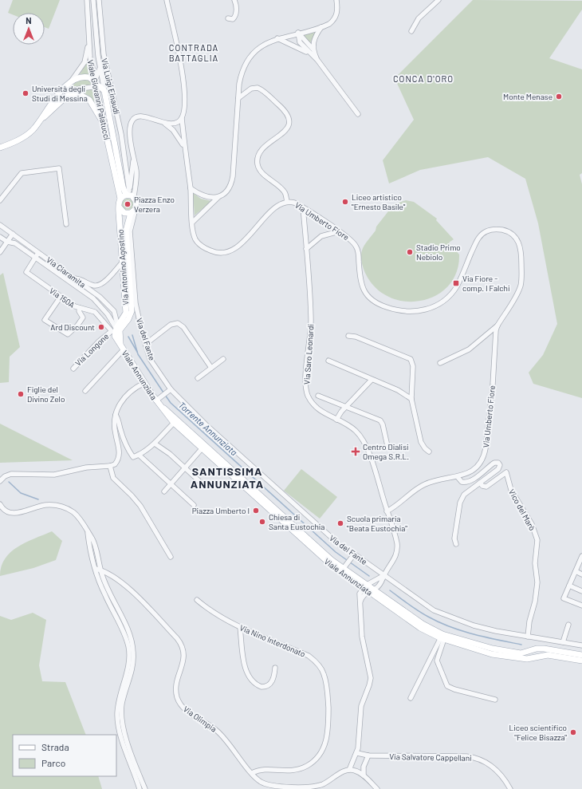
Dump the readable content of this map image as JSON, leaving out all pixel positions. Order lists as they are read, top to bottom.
{
  "streets": {
    "main road": ["Viale Giovanni Palatucci", "Via Antonino Agostino", "Viale Annunziata"],
    "street": [
      "Via Luigi Einaudi",
      "Via Umberto Fiore",
      "Via Ciaramita",
      "Via 150A",
      "Via del Fante",
      "Via Longone",
      "Via Saro Leonardi",
      "Vico del Marò",
      "Via Nino Interdonato",
      "Via Olimpia",
      "Via Salvatore Cappellani"
    ]
  },
  "crossings": [
    ["Via Luigi Einaudi", "Viale Giovanni Palatucci"],
    ["Via Luigi Einaudi", "Via Antonino Agostino"],
    ["Via Luigi Einaudi", "Via del Fante"],
    ["Viale Giovanni Palatucci", "Via Antonino Agostino"],
    ["Viale Giovanni Palatucci", "Via del Fante"],
    ["Via Umberto Fiore", "Via Saro Leonardi"],
    ["Via Antonino Agostino", "Via Ciaramita"],
    ["Via Antonino Agostino", "Via 150A"],
    ["Via Antonino Agostino", "Via del Fante"],
    ["Via Antonino Agostino", "Via Longone"],
    ["Via Antonino Agostino", "Viale Annunziata"],
    ["Via Ciaramita", "Via 150A"],
    ["Via Ciaramita", "Via Longone"],
    ["Via Ciaramita", "Viale Annunziata"],
    ["Via 150A", "Via Longone"],
    ["Via 150A", "Viale Annunziata"],
    ["Via del Fante", "Via Saro Leonardi"],
    ["Via del Fante", "Vico del Marò"],
    ["Via Longone", "Viale Annunziata"],
    ["Via Saro Leonardi", "Viale Annunziata"],
    ["Via Nino Interdonato", "Via Olimpia"]
  ],
  "districts": ["CONTRADA BATTAGLIA", "CONCA D'ORO", "SANTISSIMA ANNUNZIATA"],
  "water": ["Torrente Annunziata"],
  "places": {
    "other": [
      "Università degli Studi di Messina",
      "Monte Menase",
      "Liceo artistico \"Ernesto Basile\"",
      "Piazza Enzo Verzera",
      "Stadio Primo Nebiolo",
      "Ard Discount",
      "Figlie del Divino Zelo",
      "Piazza Umberto I",
      "Chiesa di Santa Eustochia",
      "Scuola primaria \"Beata Eustochia\"",
      "Liceo scientifico \"Felice Bisazza\""
    ],
    "transit": ["Via Fiore - comp. I Falchi"],
    "health": ["Centro Dialisi Omega S.R.L."]
  },
  "legend": ["Strada", "Parco"],
  "north": "top"
}
